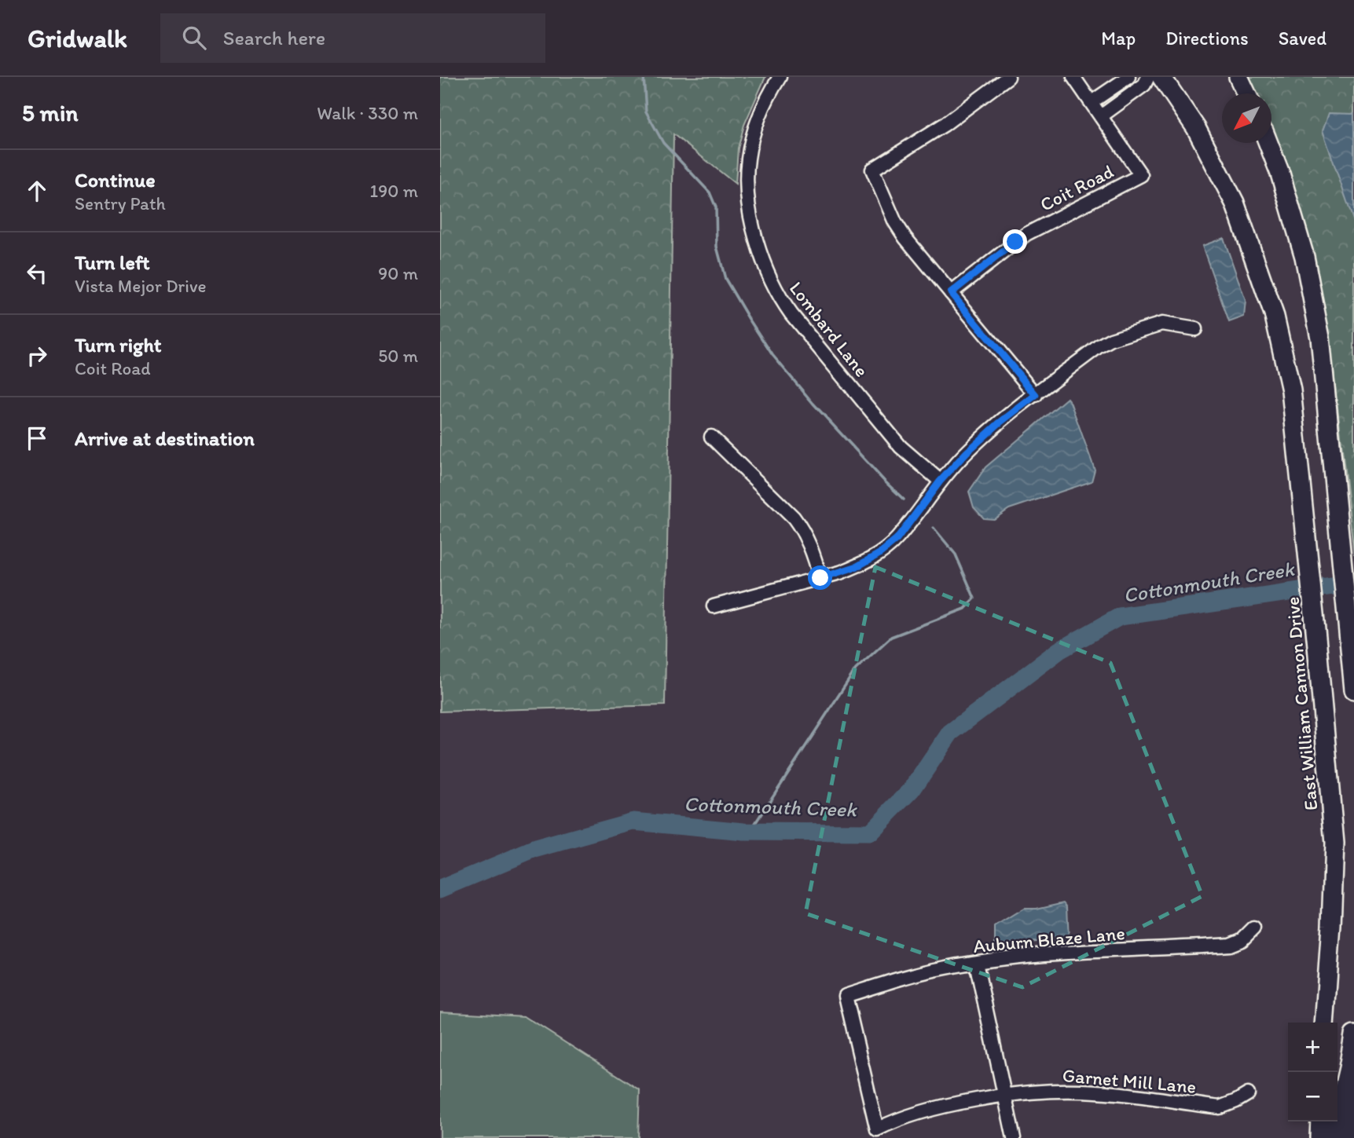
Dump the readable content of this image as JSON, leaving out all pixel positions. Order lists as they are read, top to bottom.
{
  "streets": {
    "street": [
      "Coit Road",
      "Lombard Lane",
      "East William Cannon Drive",
      "Auburn Blaze Lane",
      "Garnet Mill Lane"
    ]
  },
  "crossings": [
    ["Auburn Blaze Lane", "Garnet Mill Lane"]
  ],
  "water": ["Cottonmouth Creek"],
  "north": "bottom left",
  "page": {
    "header": "Gridwalk",
    "search": "Search here",
    "nav": ["Map", "Directions", "Saved"],
    "heading": ["5 min", "Walk · 330 m"],
    "list": [
      ["Continue", "Sentry Path", "190 m"],
      ["Turn left", "Vista Mejor Drive", "90 m"],
      ["Turn right", "Coit Road", "50 m"],
      "Arrive at destination"
    ],
    "map_buttons": ["+", "−"]
  }
}
